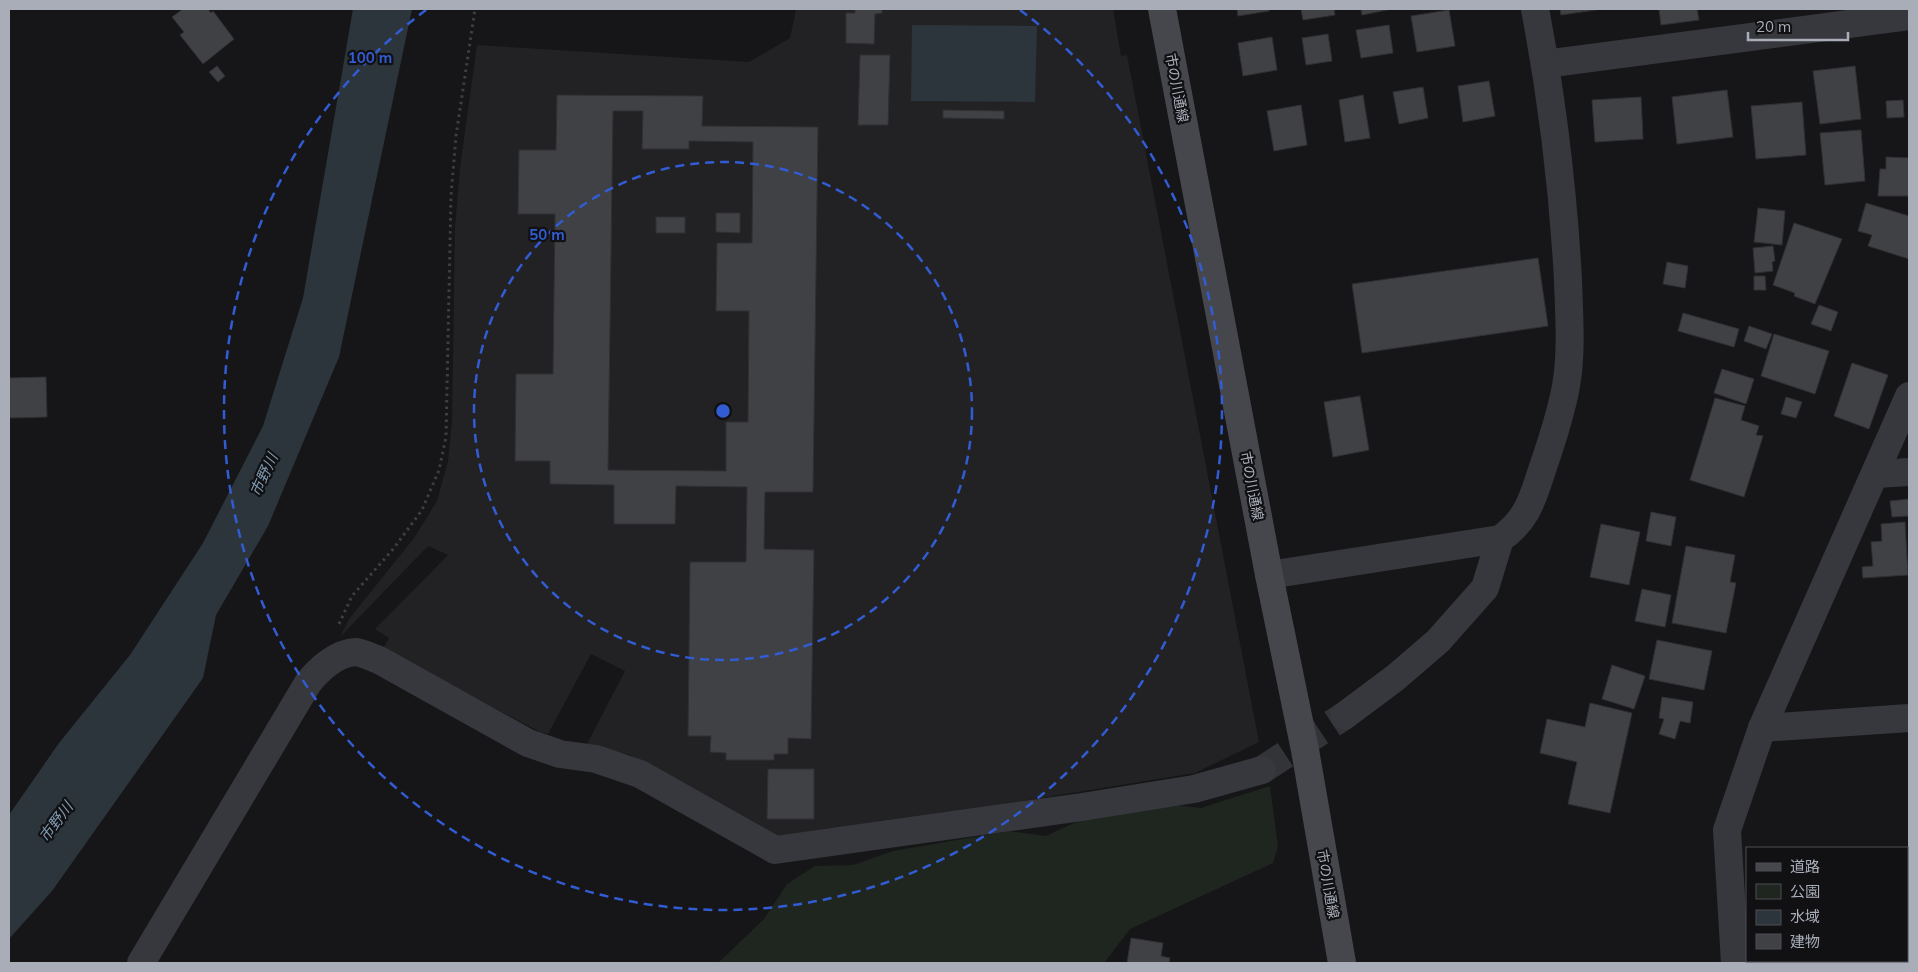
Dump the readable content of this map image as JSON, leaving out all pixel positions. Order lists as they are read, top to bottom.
{
  "streets": {
    "street": ["市の川通線"]
  },
  "water": ["市野川"],
  "legend": [
    "道路",
    "公園",
    "水域",
    "建物"
  ],
  "scale_bar": "20 m",
  "rings": ["100 m", "50 m"]
}
